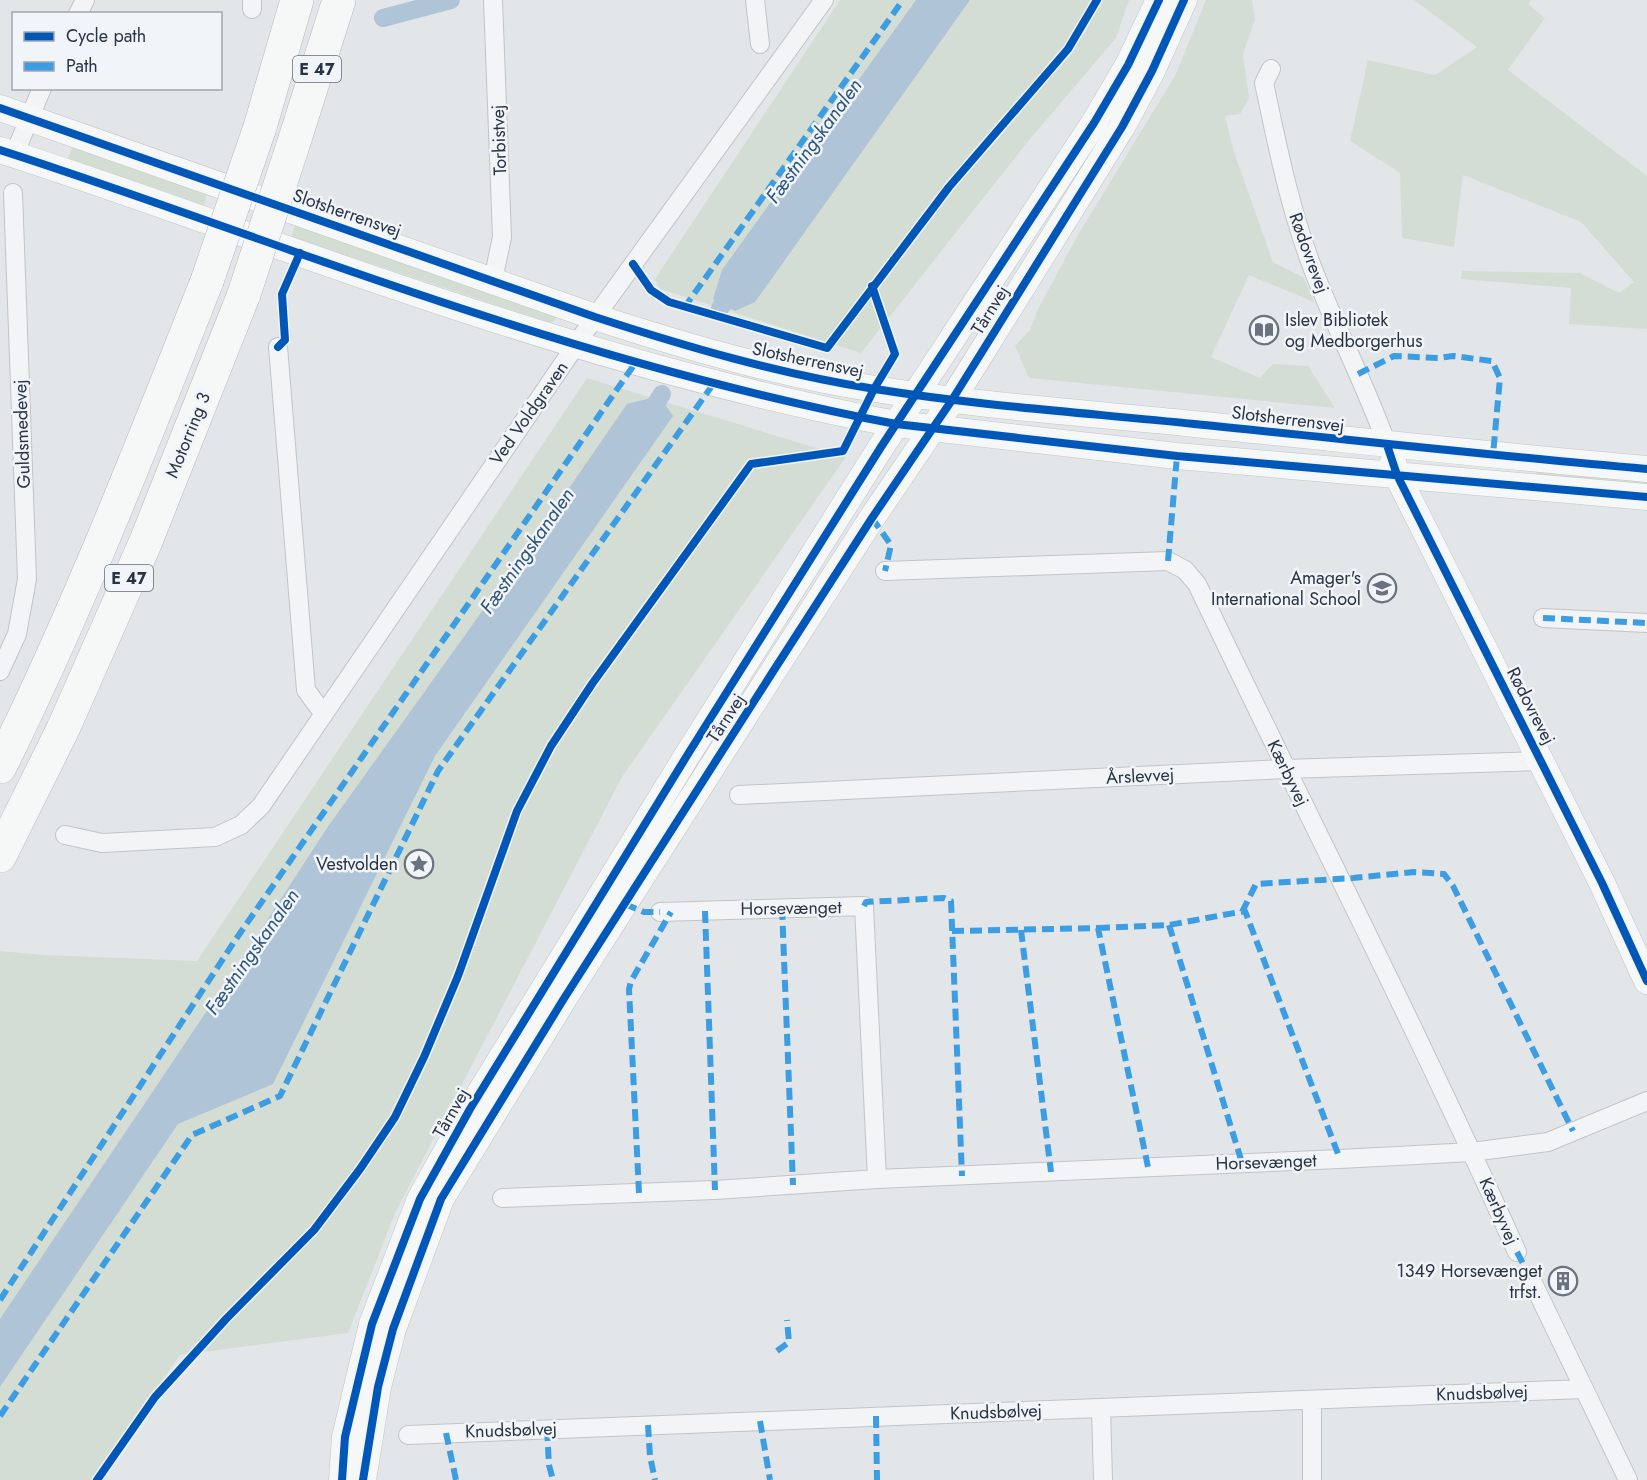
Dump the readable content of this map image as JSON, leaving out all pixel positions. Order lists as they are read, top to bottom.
{
  "streets": {
    "highway": ["E 47", "Motorring 3"],
    "street": [
      "Torbistvej",
      "Slotsherrensvej",
      "Rødovrevej",
      "Tårnvej",
      "Ved Voldgraven",
      "Guldsmedevej",
      "Kærbyvej",
      "Årslevvej",
      "Horsevænget",
      "Knudsbølvej"
    ]
  },
  "crossings": [
    ["Torbistvej", "Slotsherrensvej"],
    ["Slotsherrensvej", "Rødovrevej"],
    ["Slotsherrensvej", "Tårnvej"],
    ["Slotsherrensvej", "Ved Voldgraven"],
    ["Rødovrevej", "Årslevvej"],
    ["Kærbyvej", "Årslevvej"],
    ["Kærbyvej", "Horsevænget"]
  ],
  "water": ["Fæstningskanalen"],
  "places": {
    "library": ["Islev Bibliotek og Medborgerhus"],
    "school or university": ["Amager's International School"],
    "place": ["Vestvolden"],
    "building": ["1349 Horsevænget trfst."]
  },
  "legend": ["Cycle path", "Path"]
}
